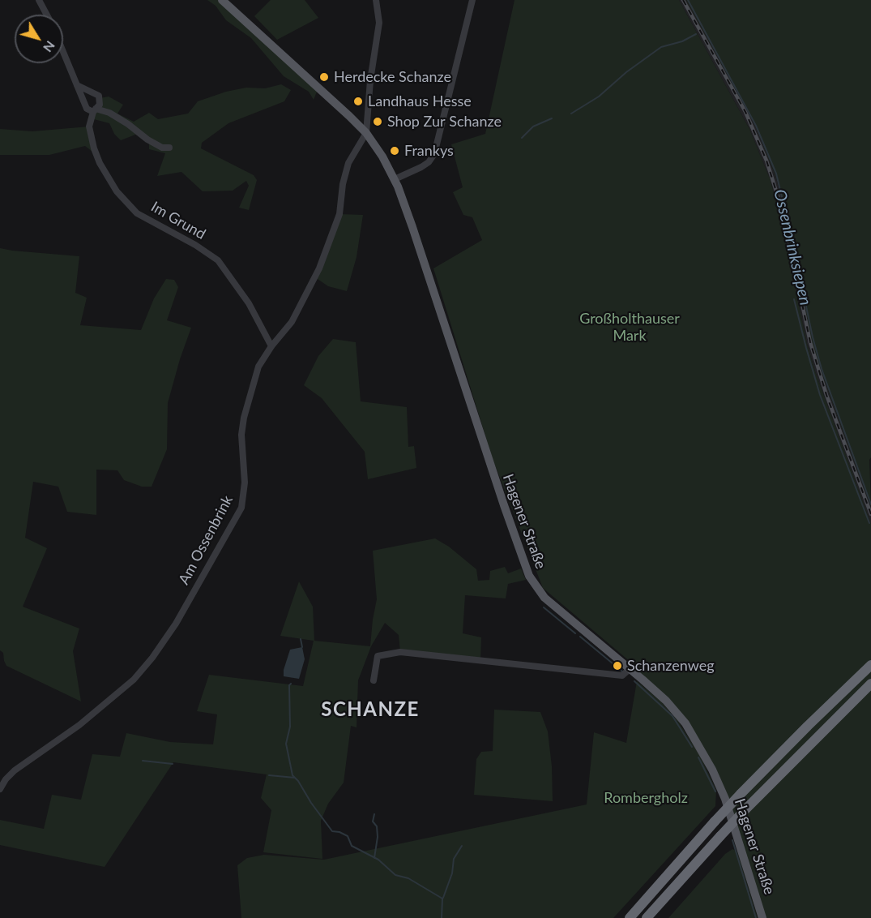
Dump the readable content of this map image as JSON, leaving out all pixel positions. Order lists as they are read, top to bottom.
{
  "streets": {
    "main road": ["Hagener Straße"],
    "street": ["Im Grund", "Am Ossenbrink"]
  },
  "crossings": [
    ["Im Grund", "Am Ossenbrink"],
    ["Hagener Straße", "Am Ossenbrink"]
  ],
  "districts": ["SCHANZE"],
  "water": ["Ossenbrinksiepen"],
  "parks": ["Großholthauser Mark", "Rombergholz"],
  "places": [
    "Herdecke Schanze",
    "Landhaus Hesse",
    "Shop Zur Schanze",
    "Frankys",
    "Schanzenweg"
  ],
  "north": "bottom right"
}
